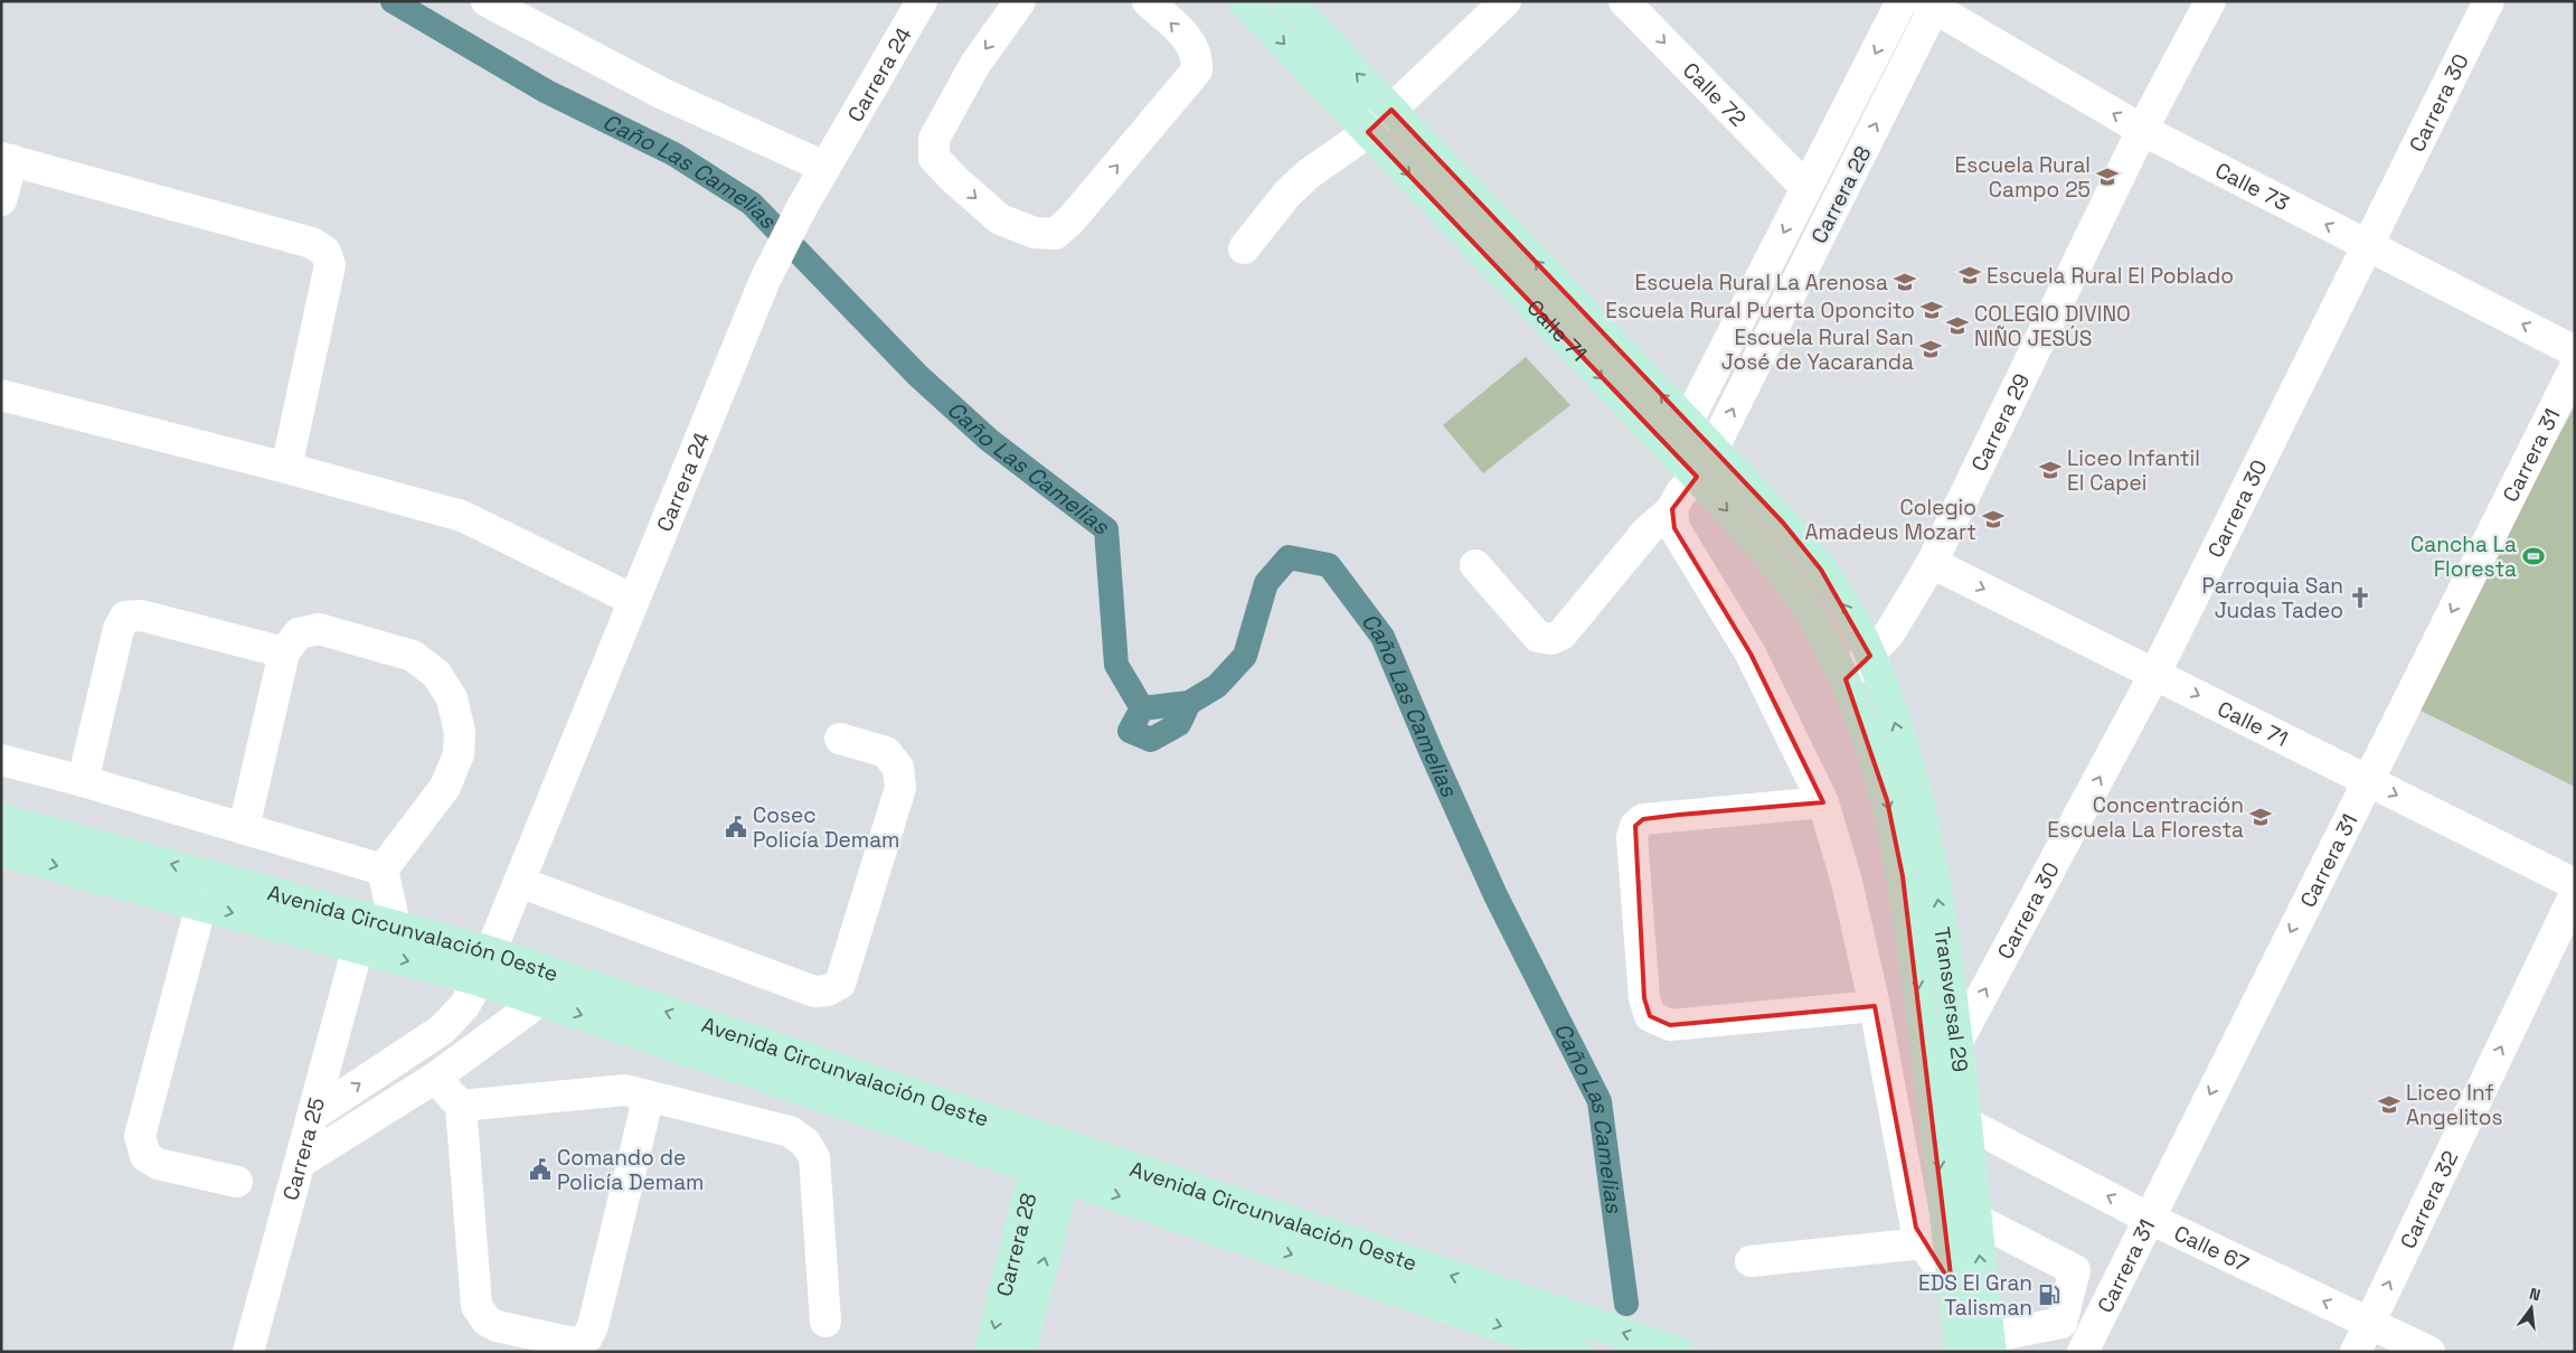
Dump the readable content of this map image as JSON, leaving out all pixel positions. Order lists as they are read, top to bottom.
{
  "streets": {
    "main road": [
      "Carrera 28",
      "Calle 71",
      "Avenida Circunvalación Oeste",
      "Transversal 29"
    ],
    "street": [
      "Carrera 24",
      "Calle 72",
      "Carrera 30",
      "Calle 73",
      "Carrera 29",
      "Carrera 31",
      "Carrera 25",
      "Carrera 32",
      "Calle 67"
    ]
  },
  "crossings": [
    ["Carrera 24", "Avenida Circunvalación Oeste"],
    ["Carrera 24", "Carrera 25"],
    ["Calle 72", "Carrera 28"],
    ["Carrera 30", "Calle 73"],
    ["Carrera 30", "Calle 71"],
    ["Carrera 30", "Transversal 29"],
    ["Calle 73", "Carrera 28"],
    ["Calle 73", "Carrera 29"],
    ["Carrera 28", "Calle 71"],
    ["Carrera 28", "Avenida Circunvalación Oeste"],
    ["Calle 71", "Carrera 29"],
    ["Calle 71", "Carrera 31"],
    ["Calle 71", "Transversal 29"],
    ["Carrera 29", "Transversal 29"],
    ["Carrera 31", "Calle 67"],
    ["Avenida Circunvalación Oeste", "Carrera 25"],
    ["Transversal 29", "Calle 67"],
    ["Carrera 32", "Calle 67"]
  ],
  "one_way": [
    "Calle 72",
    "Carrera 30",
    "Calle 73",
    "Carrera 31",
    "Carrera 32",
    "Calle 67"
  ],
  "water": ["Caño Las Camelias"],
  "places": {
    "school or university": [
      "Escuela Rural Campo 25",
      "Escuela Rural El Poblado",
      "Escuela Rural La Arenosa",
      "Escuela Rural Puerta Oponcito",
      "COLEGIO DIVINO NIÑO JESÚS",
      "Escuela Rural San José de Yacaranda",
      "Liceo Infantil El Capei",
      "Colegio Amadeus Mozart",
      "Concentración Escuela La Floresta",
      "Liceo Inf Angelitos"
    ],
    "sports": ["Cancha La Floresta"],
    "church": ["Parroquia San Judas Tadeo"],
    "public building": ["Cosec Policía Demam", "Comando de Policía Demam"],
    "fuel station": ["EDS El Gran Talisman"]
  },
  "north": "top"
}
